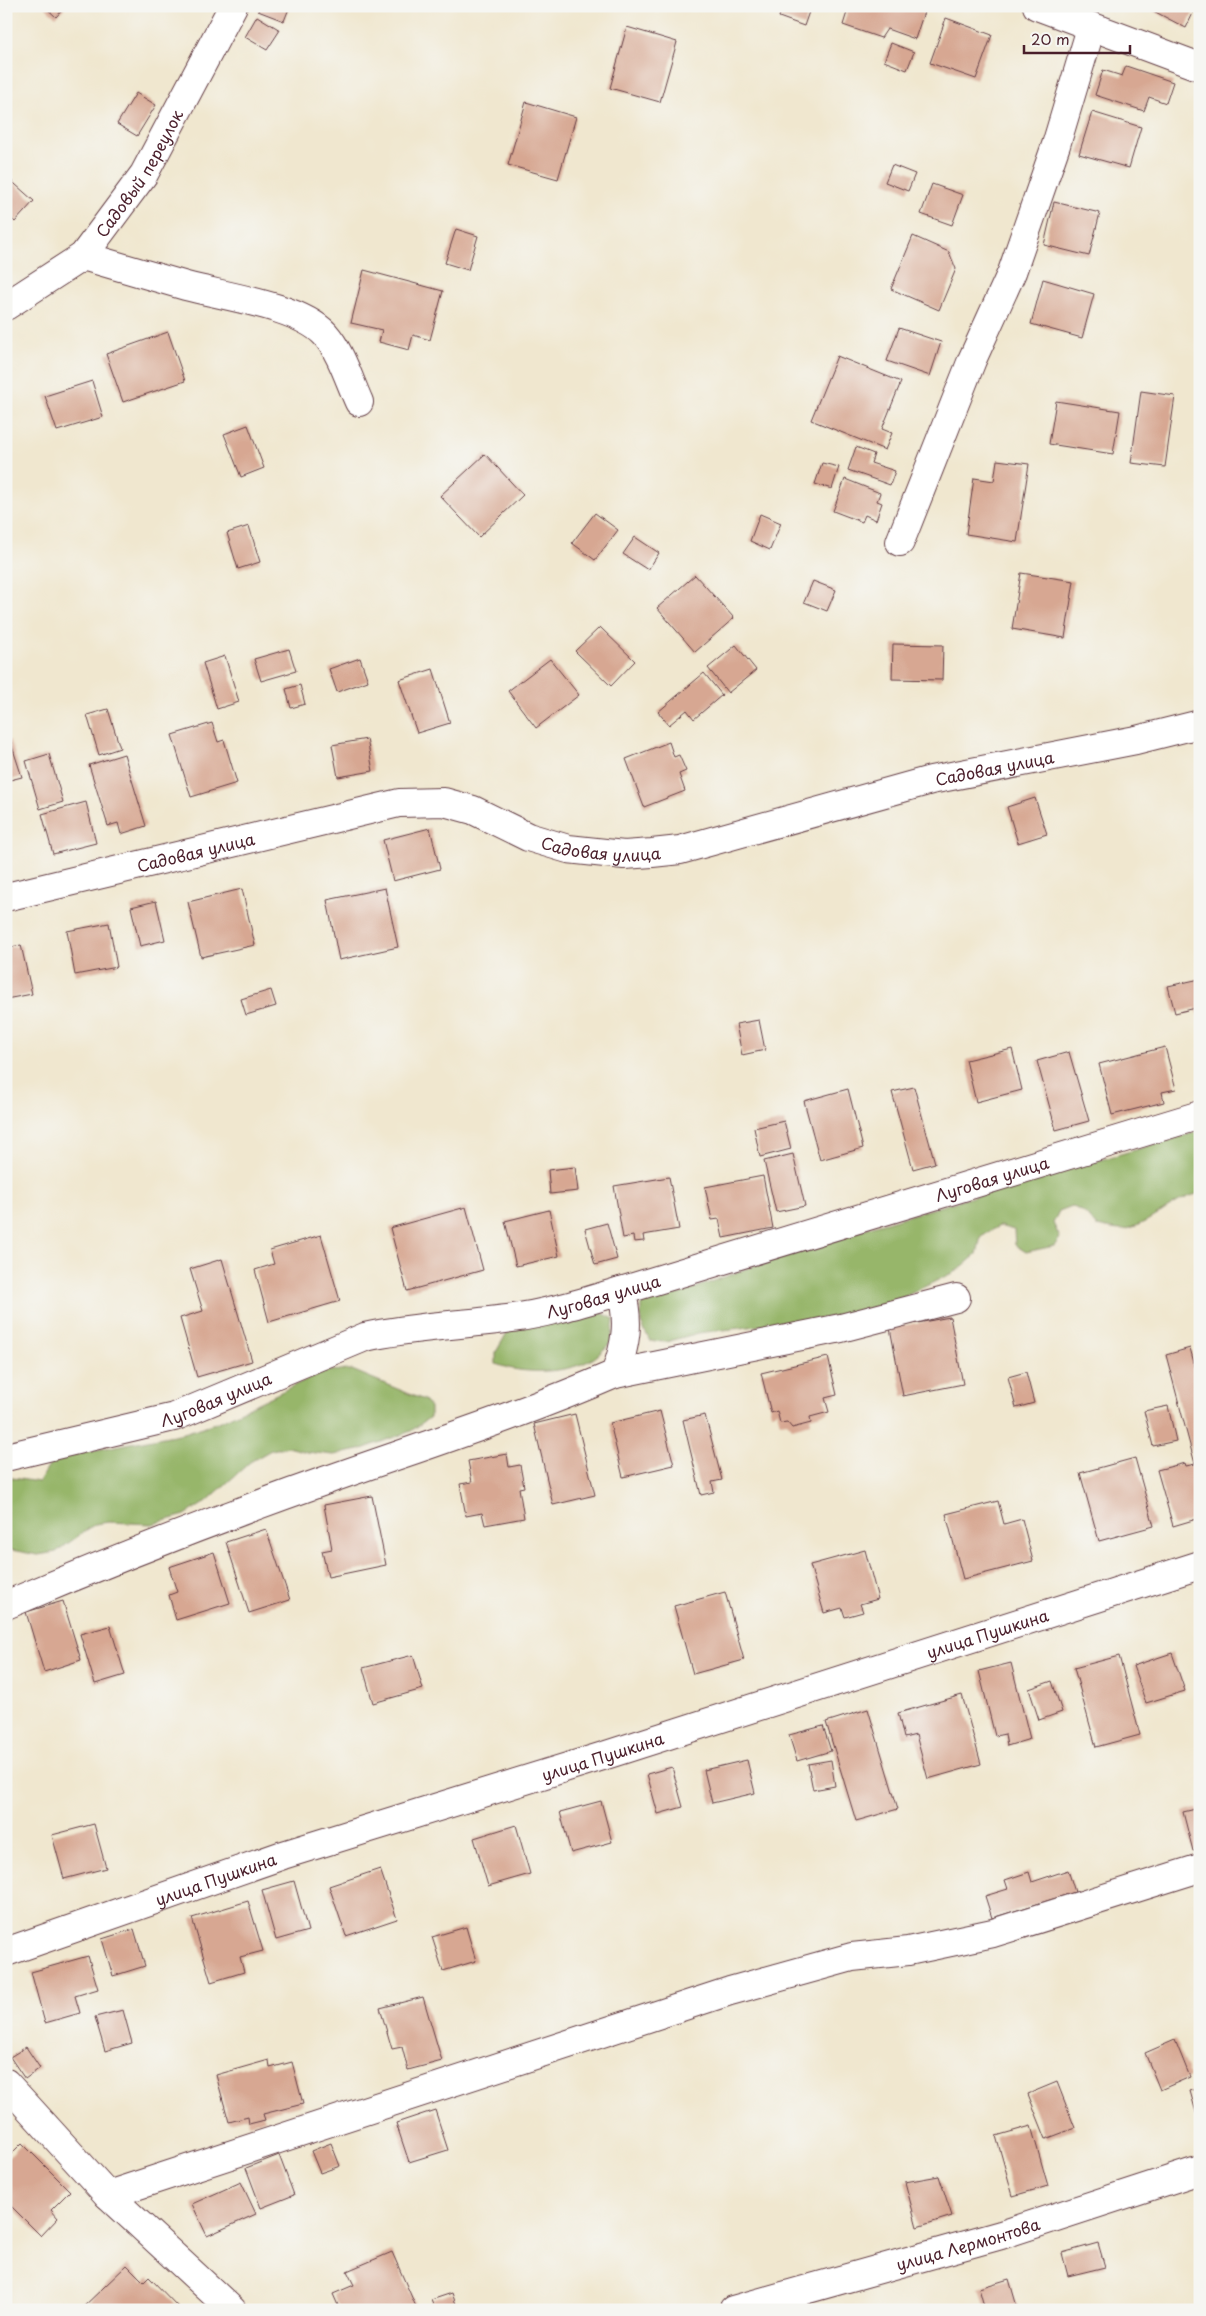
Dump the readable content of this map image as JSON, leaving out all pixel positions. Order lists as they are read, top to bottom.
{
  "streets": {
    "street": [
      "Садовый переулок",
      "Садовая улица",
      "Луговая улица",
      "улица Пушкина",
      "улица Лермонтова"
    ]
  },
  "scale_bar": "20 m"
}
